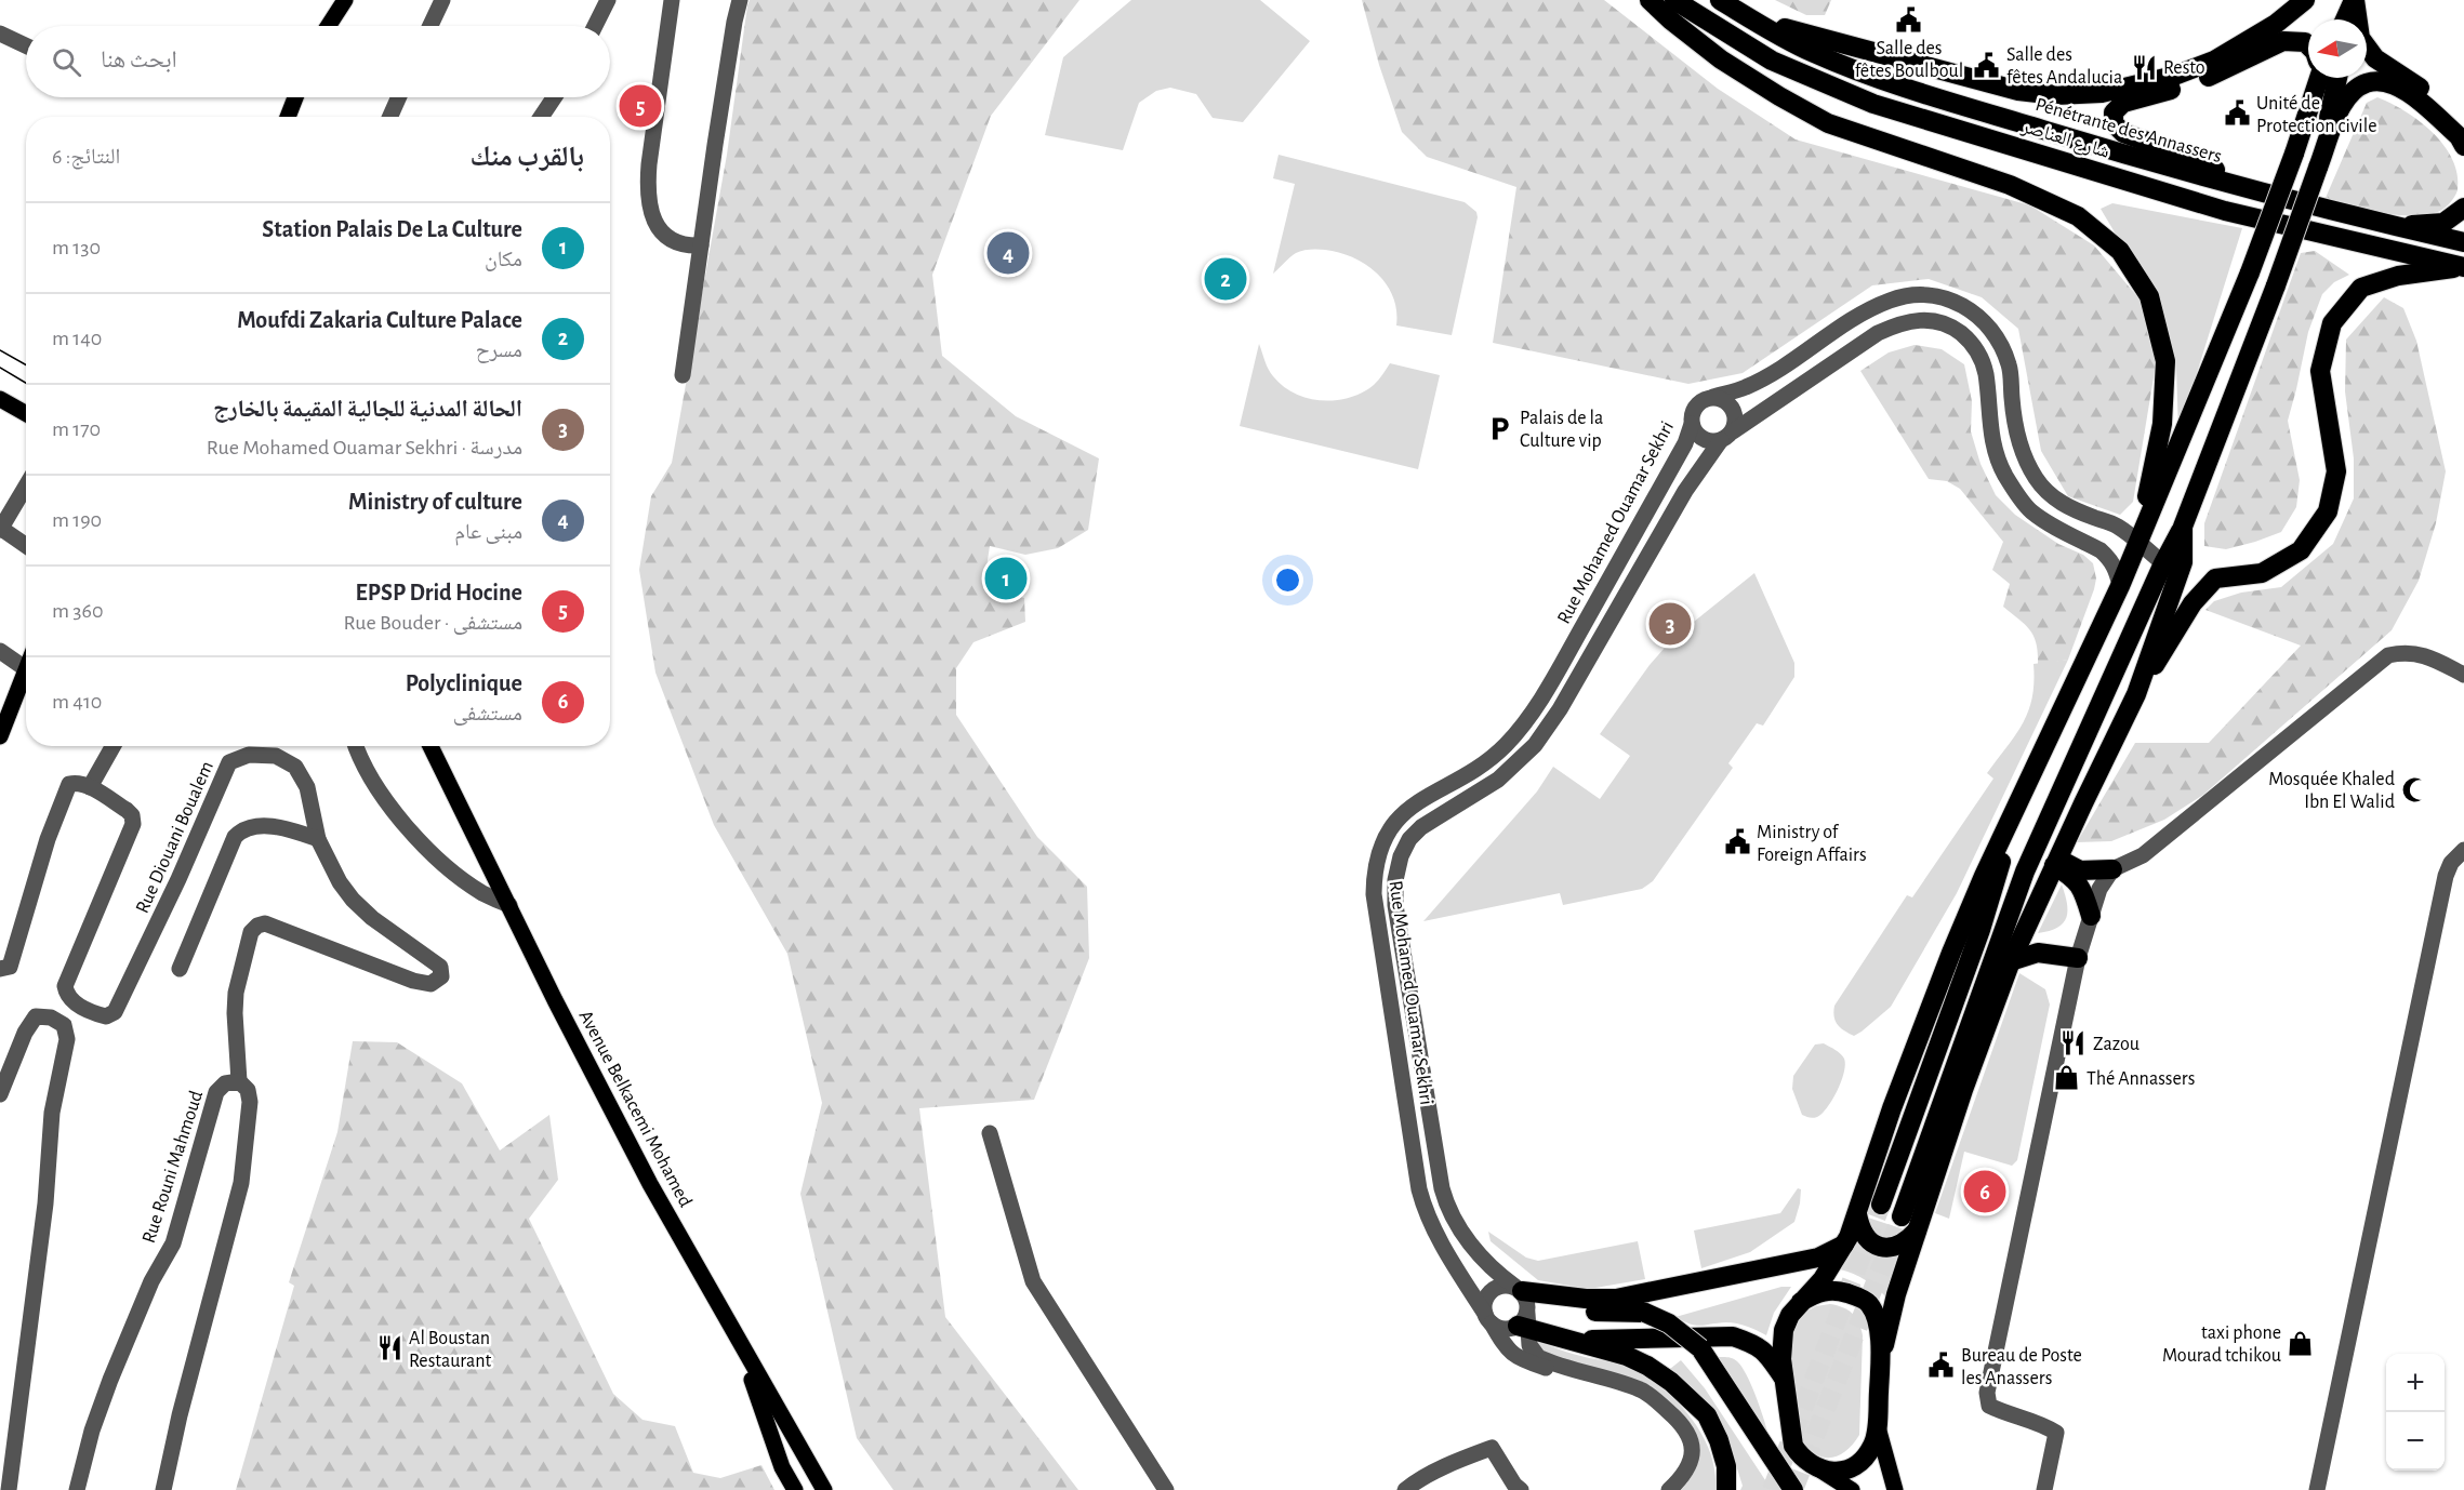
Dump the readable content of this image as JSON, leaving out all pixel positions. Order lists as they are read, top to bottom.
{
  "streets": {
    "highway": ["Pénétrante des Annassers", "شارع العناصر"],
    "main road": ["Avenue Belkacemi Mohamed"],
    "street": ["Rue Mohamed Ouamar Sekhri", "Rue Diouani Boualem", "Rue Rouni Mahmoud"]
  },
  "crossings": [
    ["Rue Diouani Boualem", "Rue Rouni Mahmoud"]
  ],
  "places": {
    "public building": [
      "Salle des fêtes Boulboul",
      "Salle des fêtes Andalucia",
      "Unité de Protection civile",
      "Ministry of Foreign Affairs",
      "Bureau de Poste les Anassers"
    ],
    "restaurant": ["Resto", "Zazou", "Al Boustan Restaurant"],
    "parking": ["Palais de la Culture vip"],
    "mosque": ["Mosquée Khaled Ibn El Walid"],
    "shop": ["Thé Annassers", "taxi phone Mourad tchikou"]
  },
  "north": "left",
  "page": {
    "search": "ابحث هنا",
    "pins": [
      "5",
      "4",
      "2",
      "1",
      "3",
      "6"
    ],
    "heading": ["بالقرب منك", "النتائج: 6"],
    "list": [
      {
        "mark": "1",
        "name": "Station Palais De La Culture",
        "note": "مكان",
        "value": "130 m"
      },
      {
        "mark": "2",
        "name": "Moufdi Zakaria Culture Palace",
        "note": "مسرح",
        "value": "140 m"
      },
      {
        "mark": "3",
        "name": "الحالة المدنية للجالية المقيمة بالخارج",
        "note": "مدرسة · Rue Mohamed Ouamar Sekhri",
        "value": "170 m"
      },
      {
        "mark": "4",
        "name": "Ministry of culture",
        "note": "مبنى عام",
        "value": "190 m"
      },
      {
        "mark": "5",
        "name": "EPSP Drid Hocine",
        "note": "مستشفى · Rue Bouder",
        "value": "360 m"
      },
      {
        "mark": "6",
        "name": "Polyclinique",
        "note": "مستشفى",
        "value": "410 m"
      }
    ],
    "map_buttons": ["+", "−"]
  }
}
